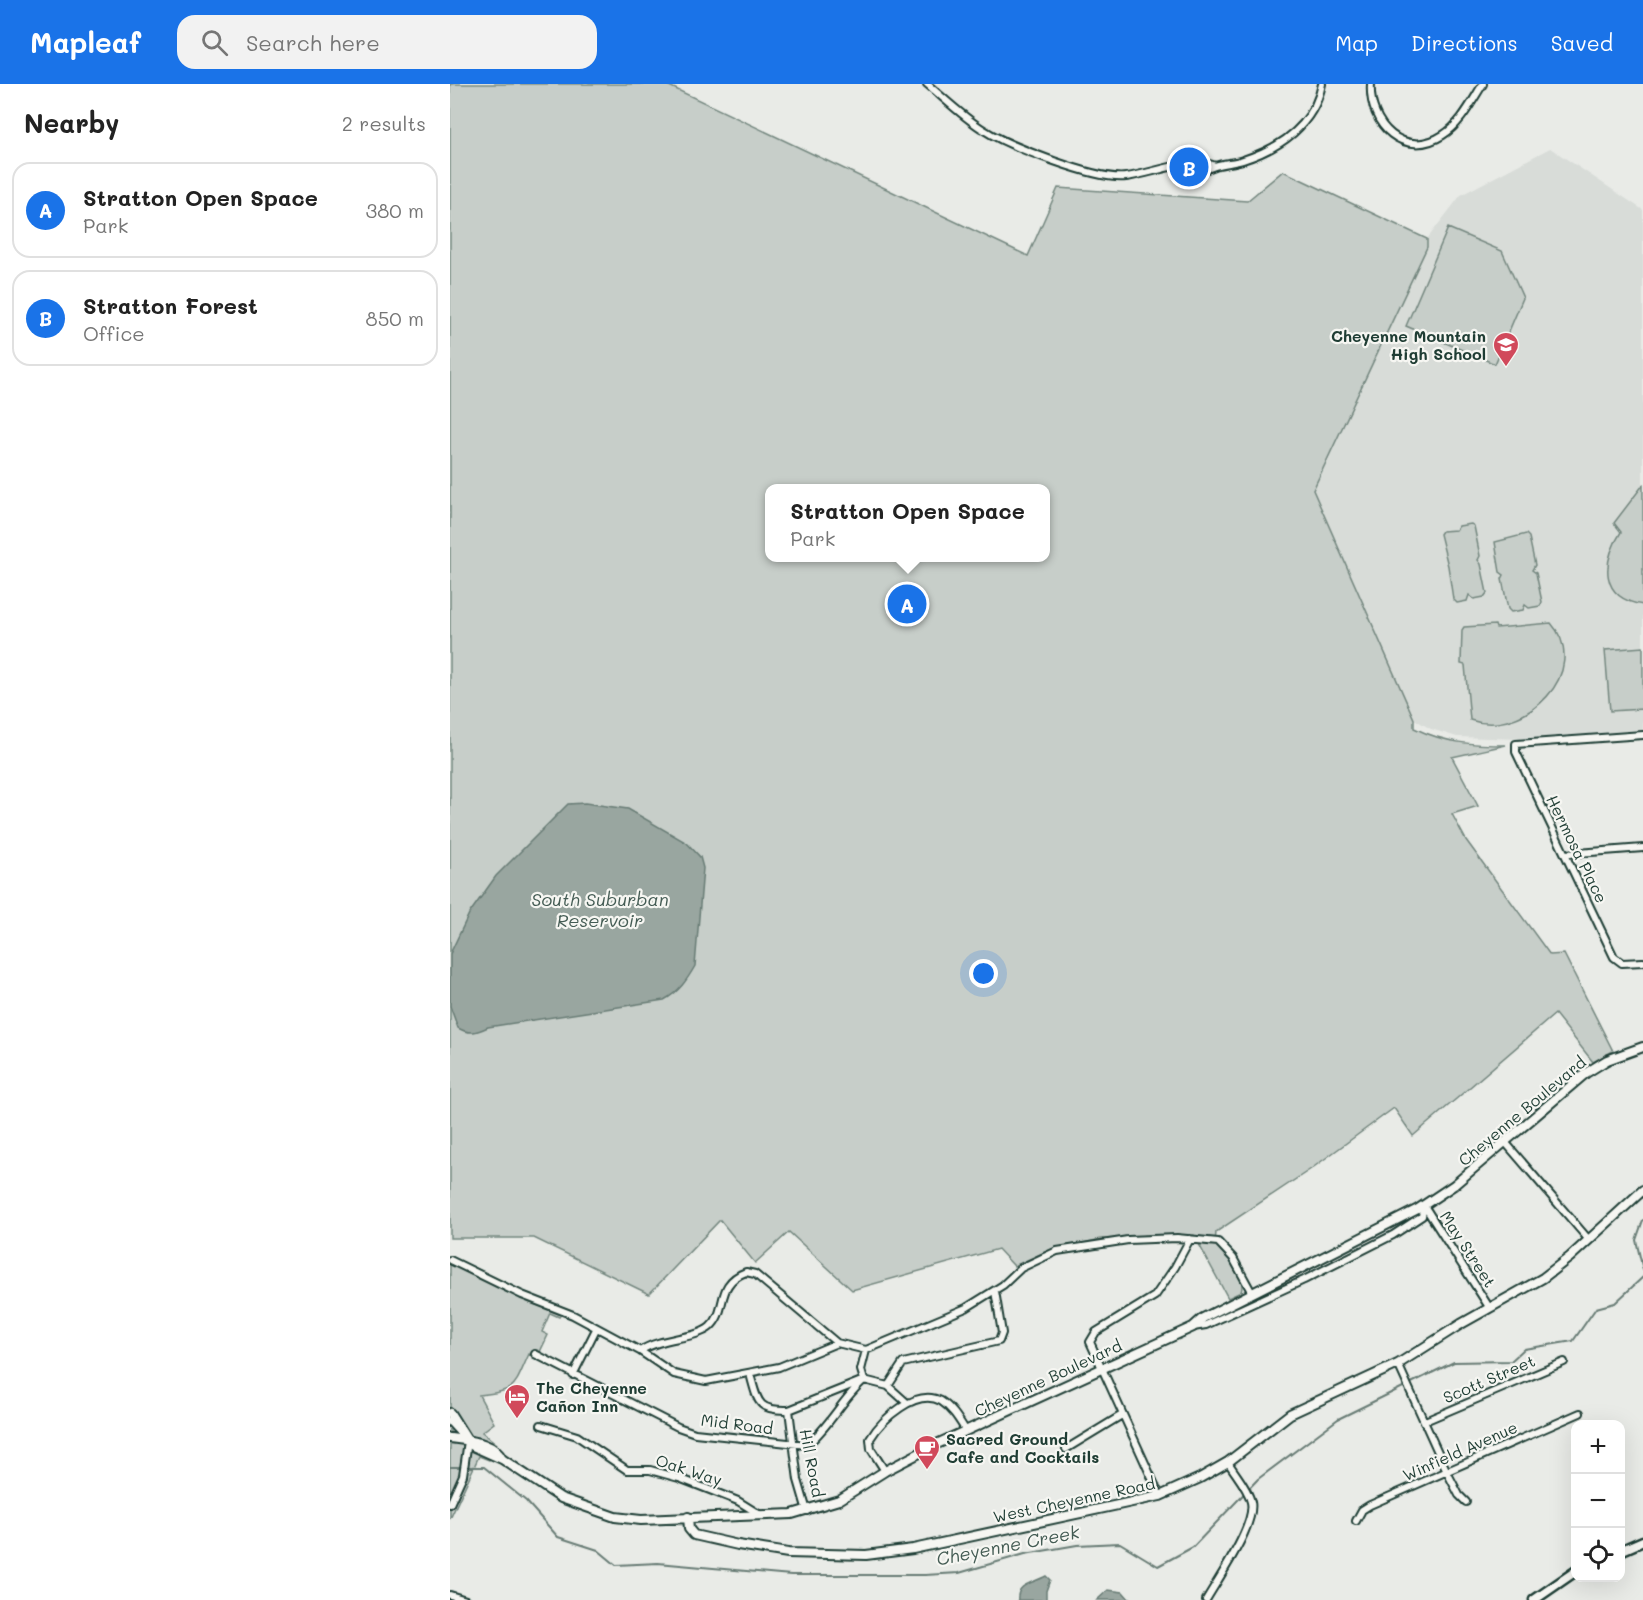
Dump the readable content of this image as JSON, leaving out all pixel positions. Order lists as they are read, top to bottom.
{
  "streets": {
    "street": [
      "Hermosa Place",
      "Cheyenne Boulevard",
      "May Street",
      "Scott Street",
      "Mid Road",
      "Winfield Avenue",
      "Hill Road",
      "Oak Way",
      "West Cheyenne Road"
    ]
  },
  "crossings": [
    ["Cheyenne Boulevard", "May Street"],
    ["Cheyenne Boulevard", "Hill Road"],
    ["Cheyenne Boulevard", "Oak Way"],
    ["Cheyenne Boulevard", "West Cheyenne Road"],
    ["May Street", "West Cheyenne Road"],
    ["Mid Road", "Hill Road"]
  ],
  "water": ["South Suburban Reservoir", "Cheyenne Creek"],
  "places": {
    "school or university": ["Cheyenne Mountain High School"],
    "hotel": ["The Cheyenne Cañon Inn"],
    "cafe": ["Sacred Ground Cafe and Cocktails"]
  },
  "page": {
    "header": "Mapleaf",
    "search": "Search here",
    "nav": ["Map", "Directions", "Saved"],
    "heading": ["Nearby", "2 results"],
    "pins": ["B", "A"],
    "list": [
      {
        "mark": "A",
        "name": "Stratton Open Space",
        "note": "Park",
        "value": "380 m"
      },
      {
        "mark": "B",
        "name": "Stratton Forest",
        "note": "Office",
        "value": "850 m"
      }
    ],
    "popup": ["Stratton Open Space", "Park"],
    "map_buttons": ["+", "−"]
  }
}
